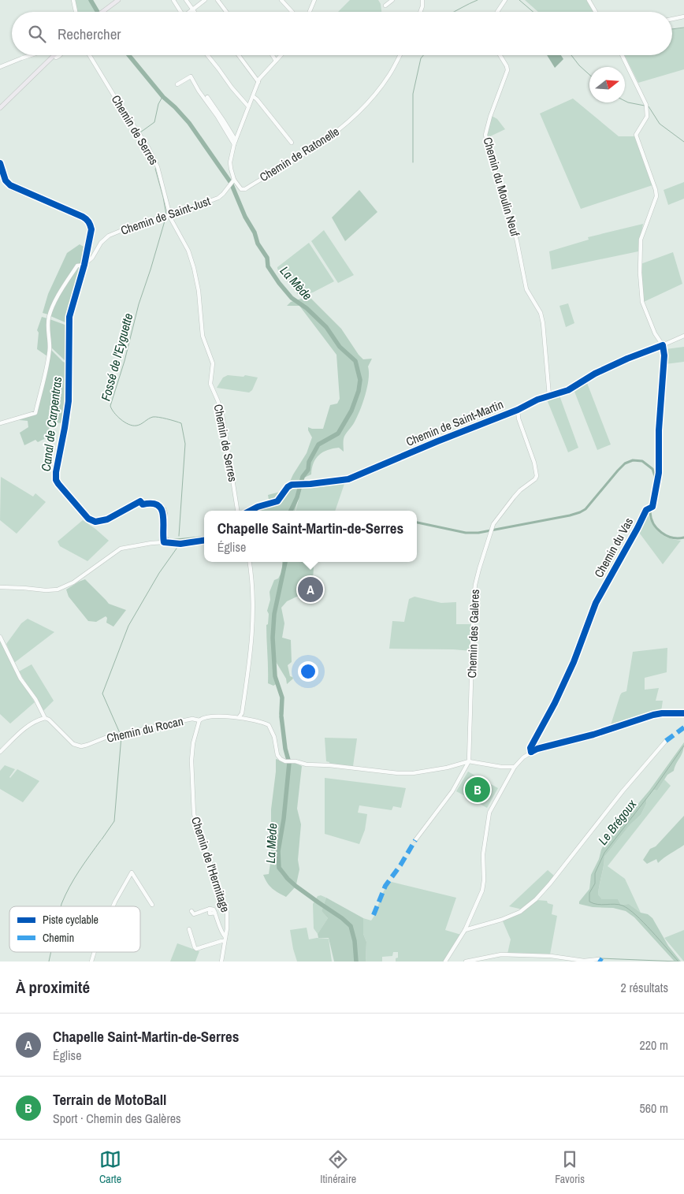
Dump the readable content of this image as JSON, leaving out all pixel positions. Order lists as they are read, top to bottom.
{
  "streets": {
    "street": [
      "Chemin de Serres",
      "Chemin de Ratonelle",
      "Chemin du Moulin Neuf",
      "Chemin de Saint-Just",
      "Chemin de Saint-Martin",
      "Chemin du Vas",
      "Chemin des Galères",
      "Chemin du Rocan",
      "Chemin de l'Hermitage"
    ]
  },
  "crossings": [
    ["Chemin de Serres", "Chemin de Saint-Just"],
    ["Chemin de Ratonelle", "Chemin de Saint-Just"],
    ["Chemin du Moulin Neuf", "Chemin de Saint-Martin"],
    ["Chemin de Saint-Martin", "Chemin du Vas"],
    ["Chemin de Saint-Martin", "Chemin des Galères"],
    ["Chemin des Galères", "Chemin du Rocan"],
    ["Chemin du Rocan", "Chemin de l'Hermitage"]
  ],
  "water": [
    "La Mède",
    "Fossé de l'Eyguette",
    "Canal de Carpentras",
    "Le Brégoux"
  ],
  "legend": ["Piste cyclable", "Chemin"],
  "north": "right",
  "page": {
    "search": "Rechercher",
    "popup": ["Chapelle Saint-Martin-de-Serres", "Église"],
    "pins": ["A", "B"],
    "heading": ["À proximité", "2 résultats"],
    "list": [
      {
        "mark": "A",
        "name": "Chapelle Saint-Martin-de-Serres",
        "note": "Église",
        "value": "220 m"
      },
      {
        "mark": "B",
        "name": "Terrain de MotoBall",
        "note": "Sport · Chemin des Galères",
        "value": "560 m"
      }
    ],
    "nav": ["Carte", "Itinéraire", "Favoris"]
  }
}
